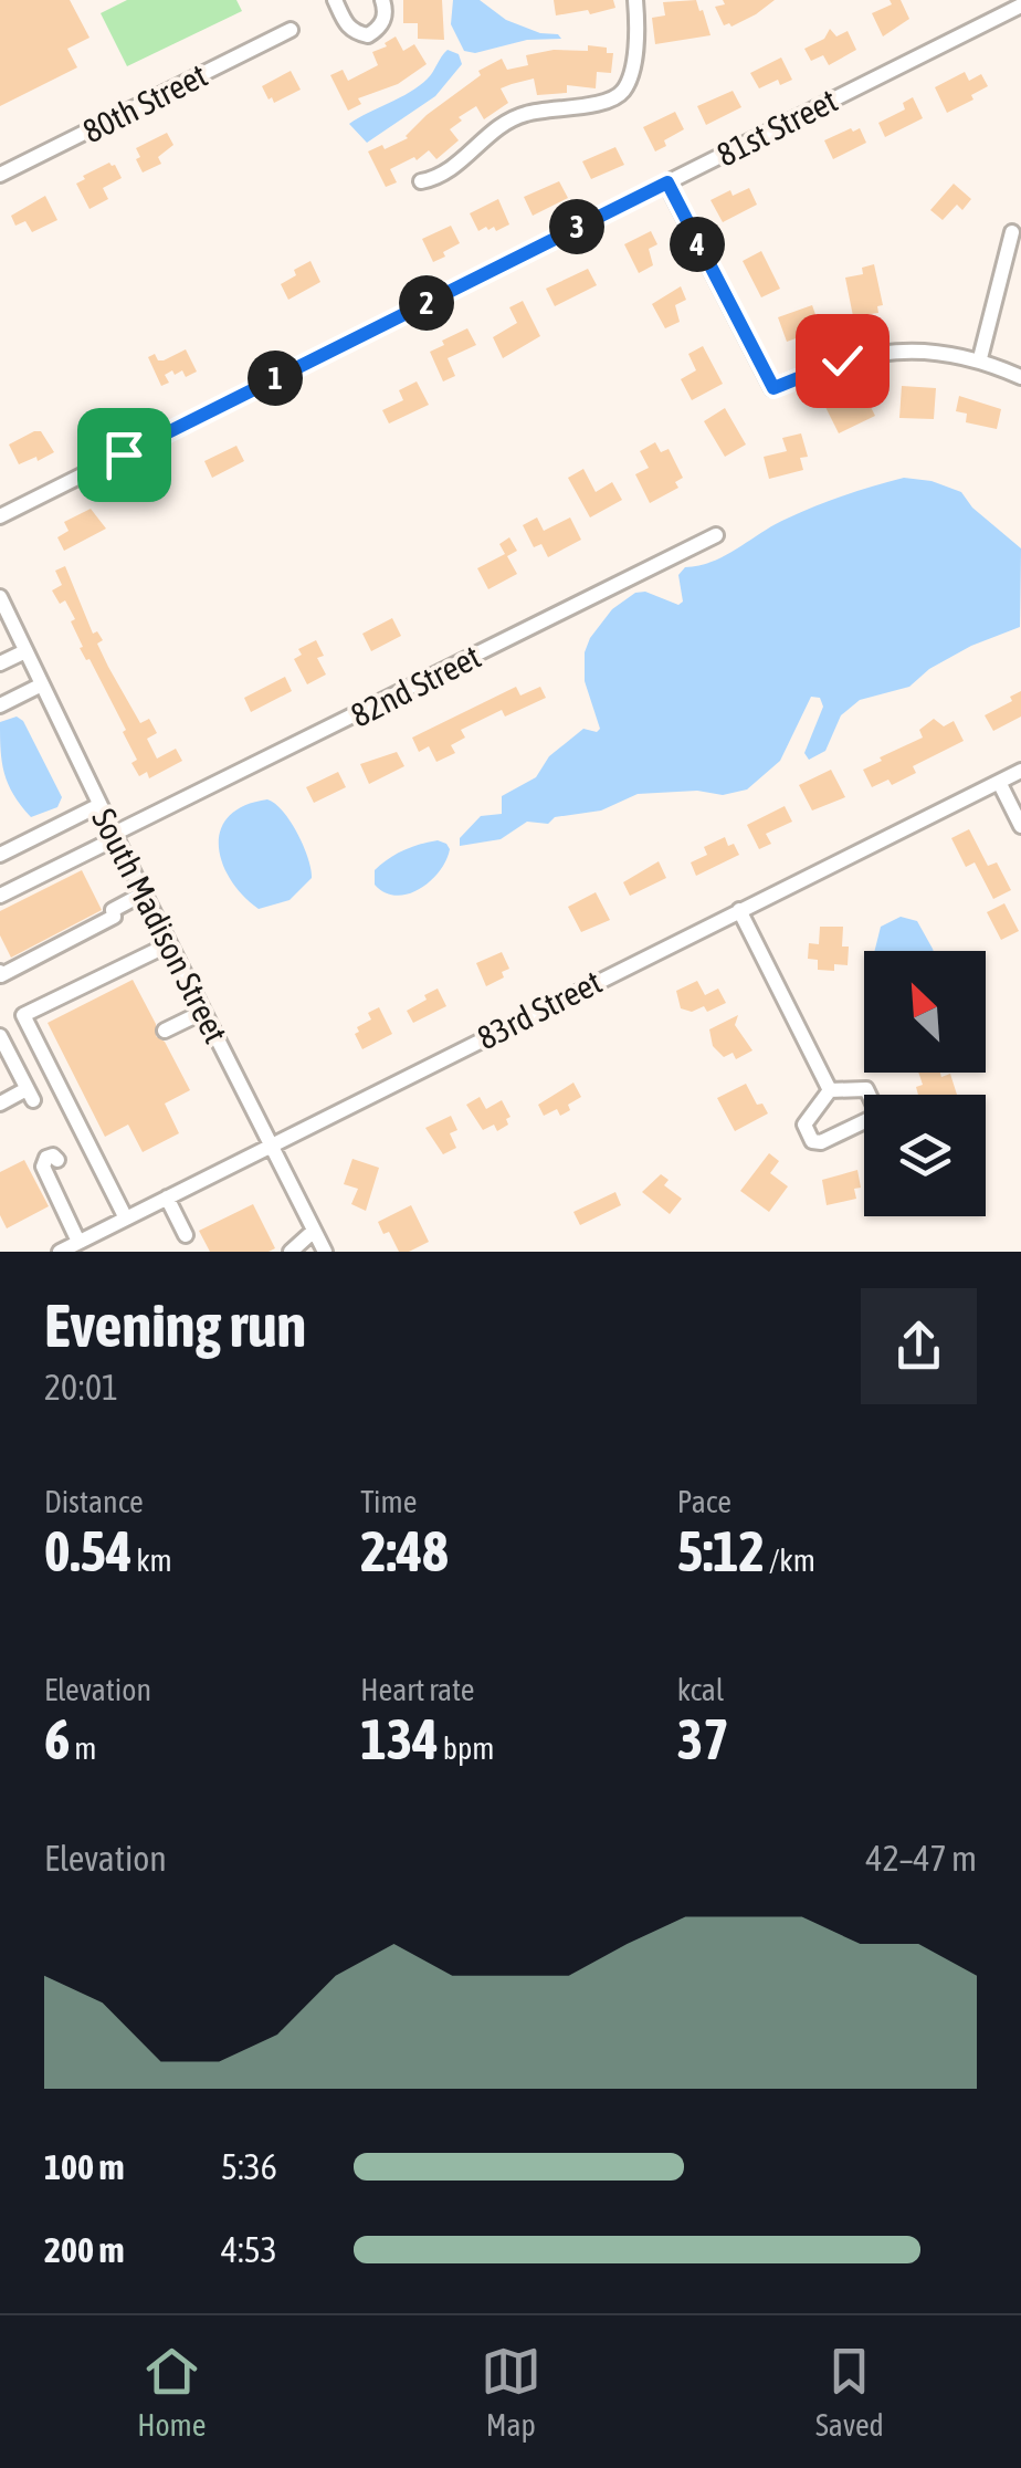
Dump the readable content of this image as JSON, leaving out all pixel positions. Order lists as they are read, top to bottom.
{
  "streets": {
    "street": [
      "80th Street",
      "81st Street",
      "82nd Street",
      "South Madison Street",
      "83rd Street"
    ]
  },
  "crossings": [
    ["82nd Street", "South Madison Street"],
    ["South Madison Street", "83rd Street"]
  ],
  "north": "top left",
  "page": {
    "pins": [
      "3",
      "4",
      "2",
      "1"
    ],
    "heading": ["Evening run", "20:01"],
    "stats": [
      ["Distance", "0.54 km"],
      ["Time", "2:48"],
      ["Pace", "5:12 /km"],
      ["Elevation", "6 m"],
      ["Heart rate", "134 bpm"],
      ["kcal", "37"]
    ],
    "chart": ["Elevation", "42–47 m"],
    "list": [
      {
        "name": "100 m",
        "note": "5:36"
      },
      {
        "name": "200 m",
        "note": "4:53"
      }
    ],
    "tabs": ["Home", "Map", "Saved"]
  }
}
